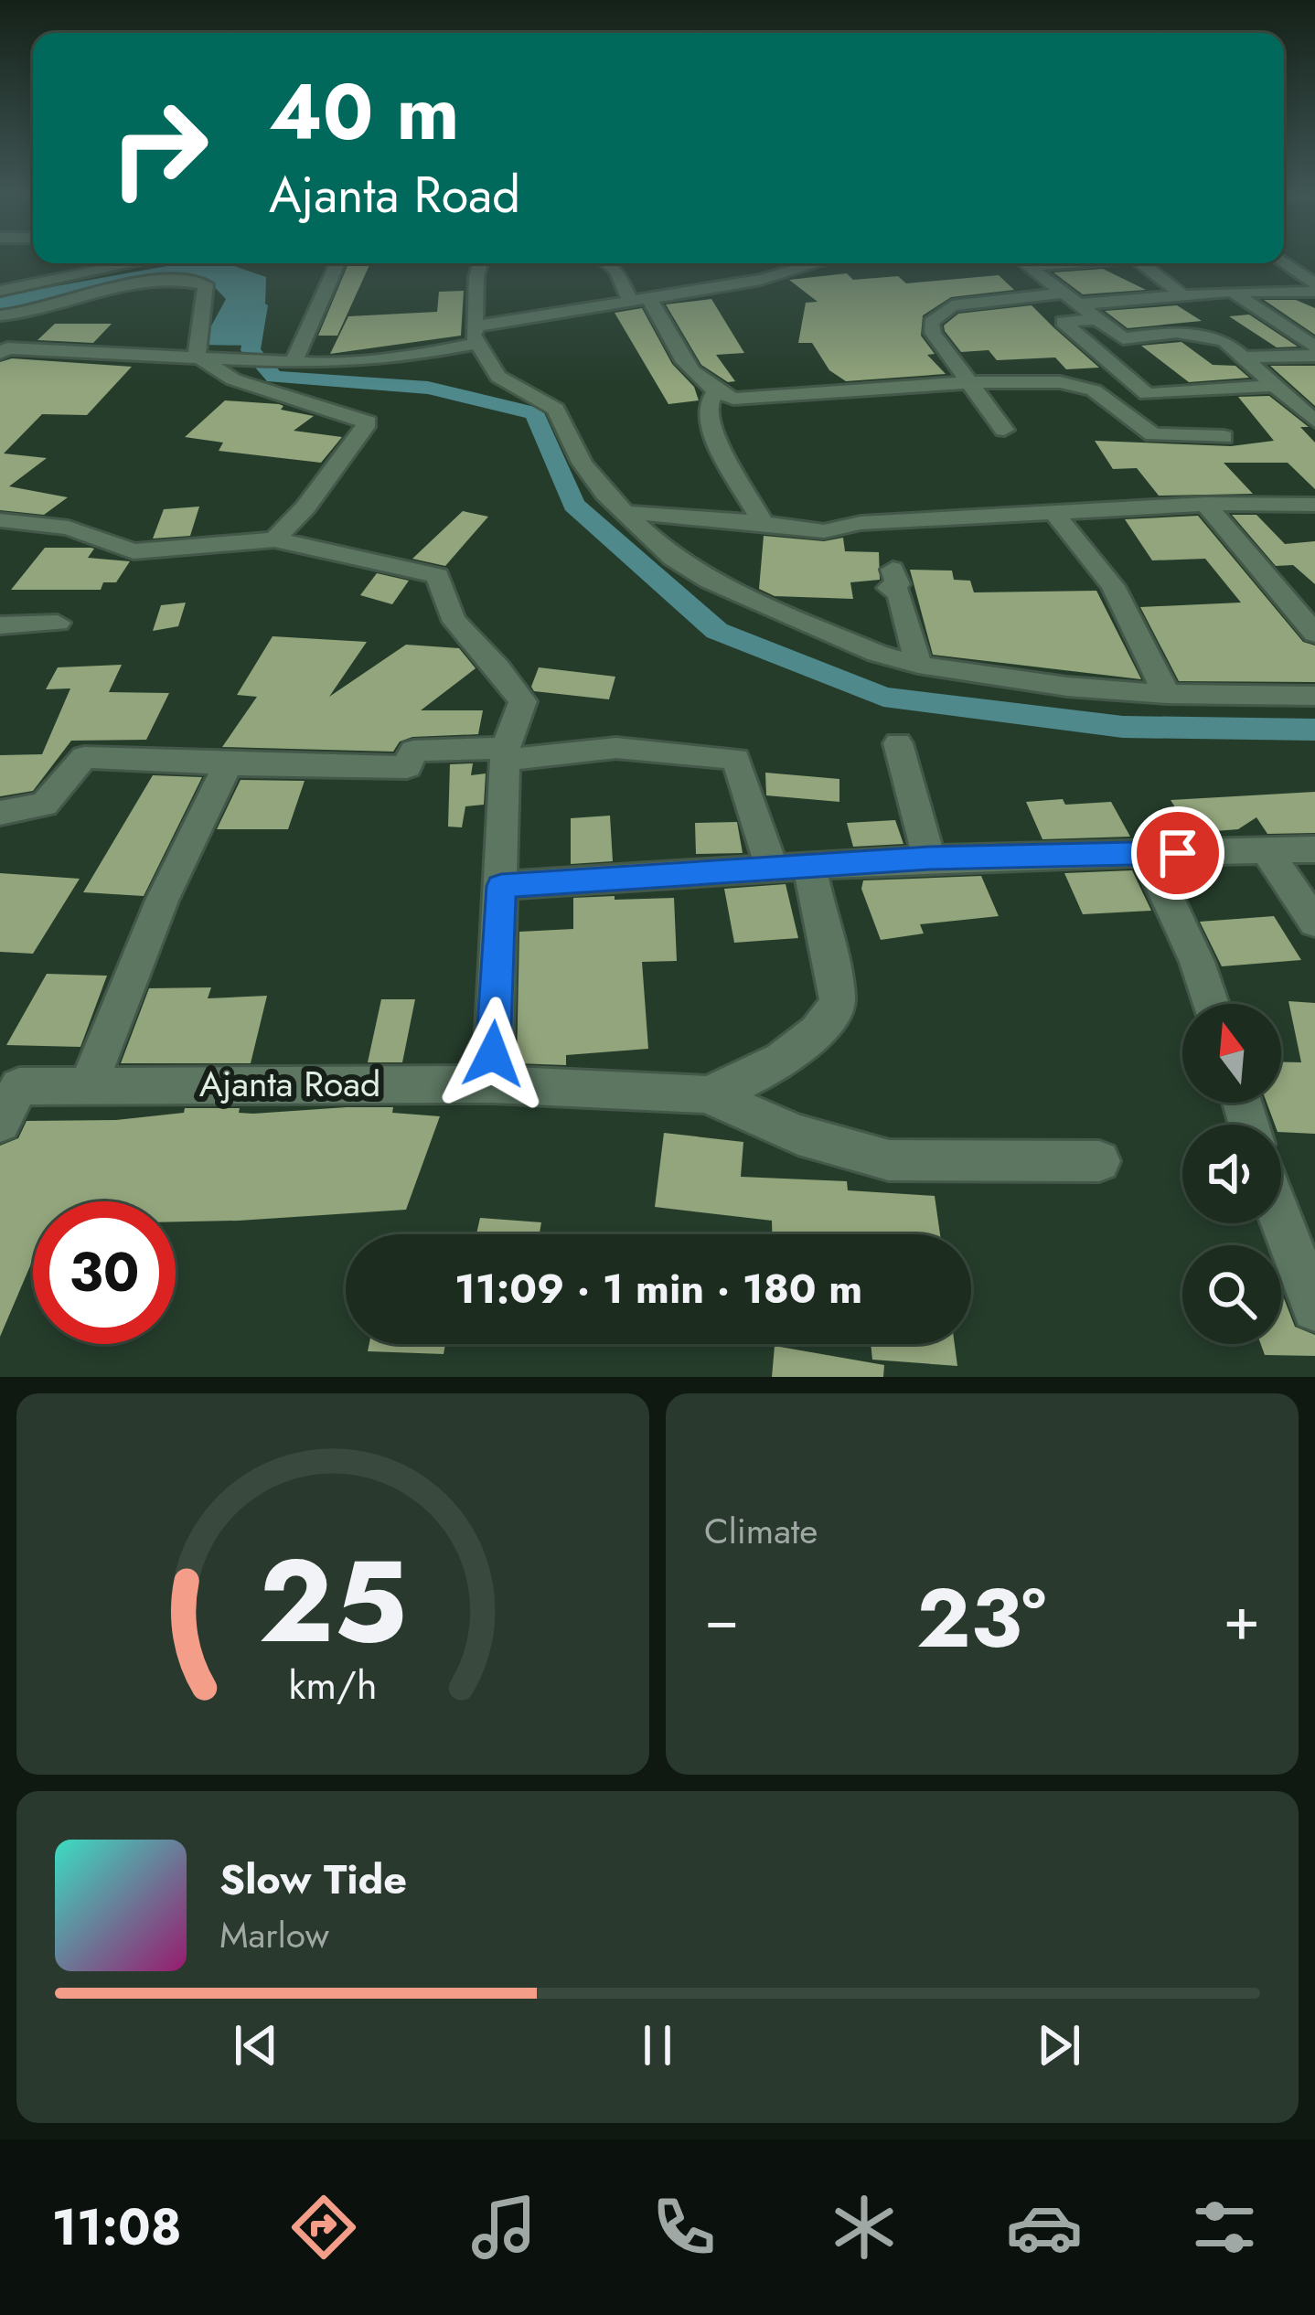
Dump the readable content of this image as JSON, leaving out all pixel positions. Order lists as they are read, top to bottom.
{
  "streets": {
    "street": ["Ajanta Road"]
  },
  "north": "top",
  "page": {
    "turn": ["40 m", "Ajanta Road"],
    "limit": "30",
    "trip": "11:09 · 1 min · 180 m",
    "tile": "Climate",
    "heat": ["−", "23°", "+"],
    "song": ["Slow Tide", "Marlow"],
    "tabs": "11:08",
    "gauge": ["25", "km/h"]
  }
}
